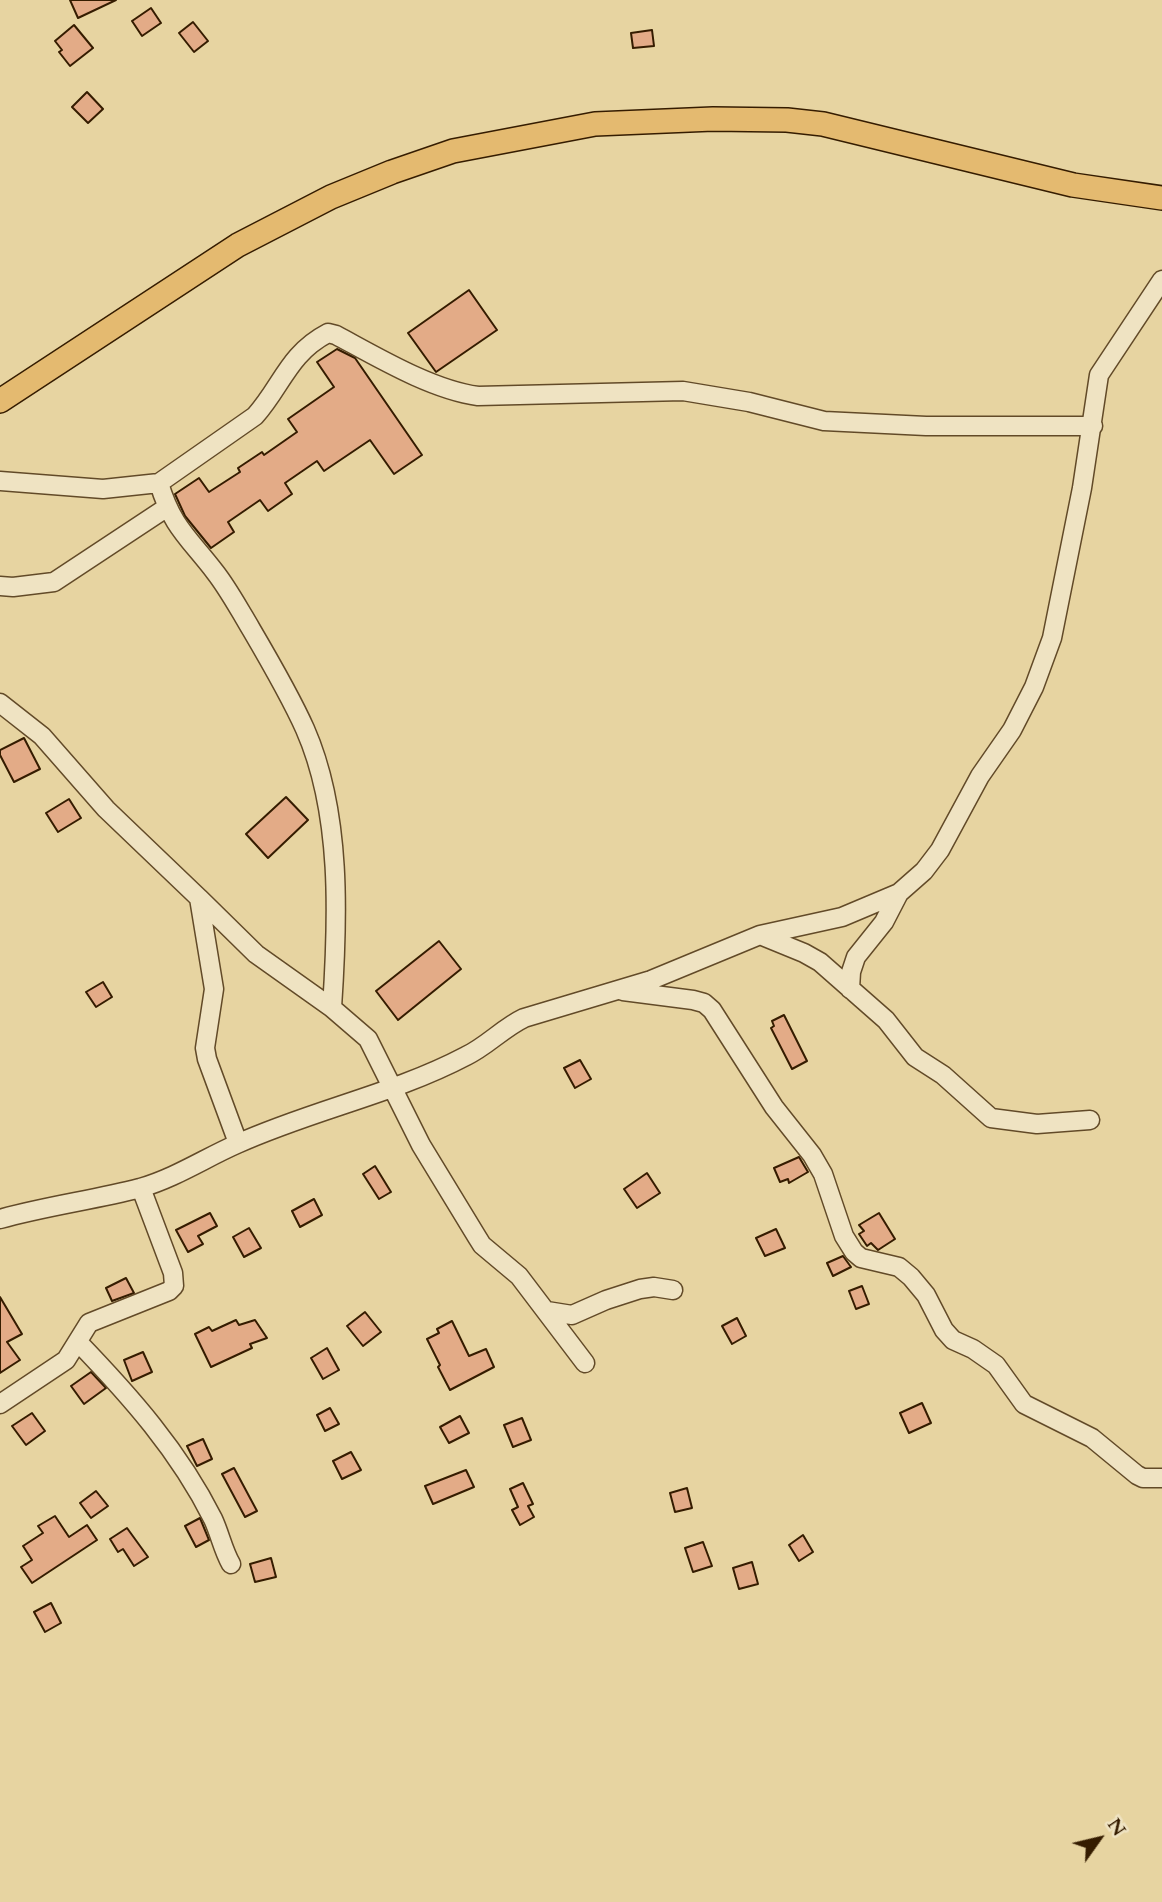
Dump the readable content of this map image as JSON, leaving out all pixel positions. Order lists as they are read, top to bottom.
{
  "north": "top right"
}
